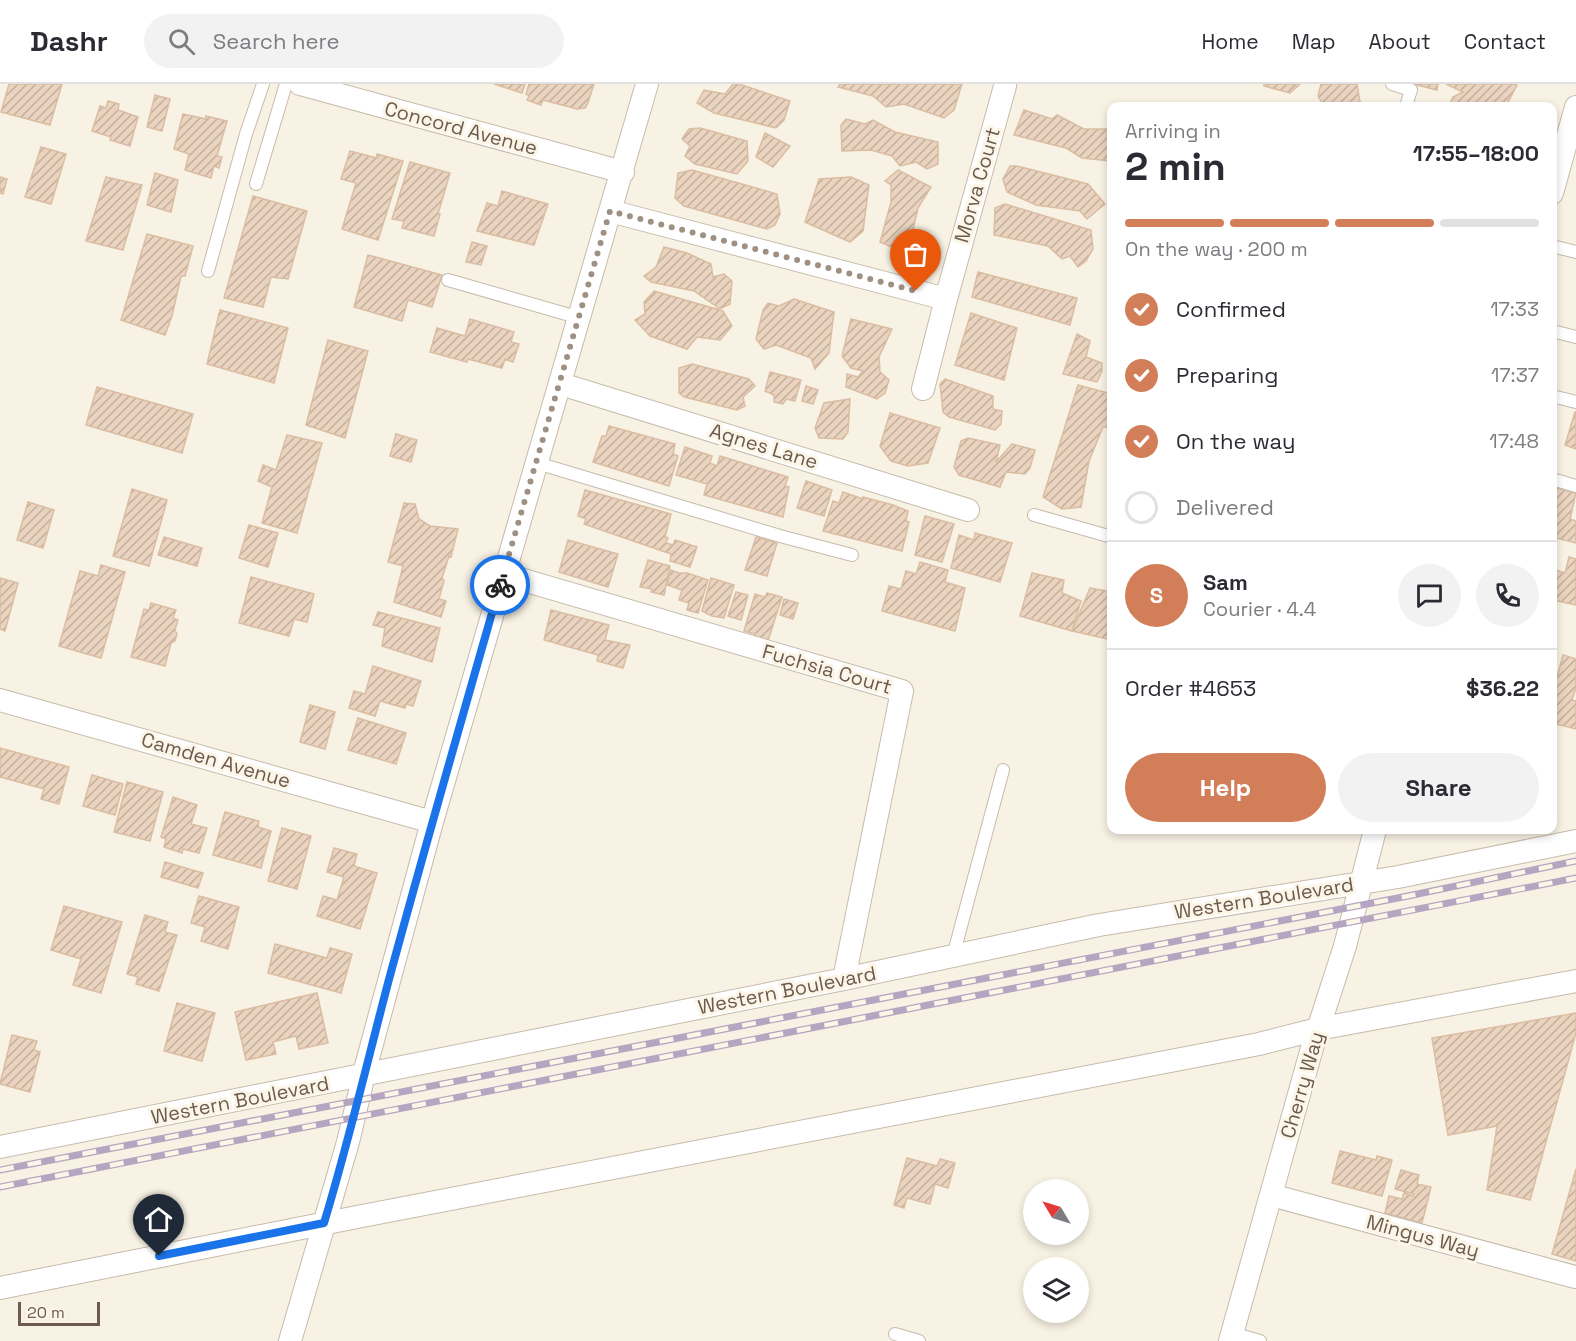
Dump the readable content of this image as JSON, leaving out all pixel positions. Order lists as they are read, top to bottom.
{
  "streets": {
    "street": [
      "Concord Avenue",
      "Morva Court",
      "Agnes Lane",
      "Fuchsia Court",
      "Camden Avenue",
      "Western Boulevard",
      "Cherry Way",
      "Mingus Way"
    ]
  },
  "crossings": [
    ["Fuchsia Court", "Western Boulevard"],
    ["Western Boulevard", "Cherry Way"],
    ["Cherry Way", "Mingus Way"]
  ],
  "scale_bar": "20 m",
  "north": "top left",
  "page": {
    "header": "Dashr",
    "search": "Search here",
    "nav": [
      "Home",
      "Map",
      "About",
      "Contact"
    ],
    "heading": ["2 min", "Arriving in", "17:55–18:00"],
    "panel": [
      "Sam",
      "Courier · 4.4",
      "Order #4653",
      "$36.22"
    ],
    "bar": "On the way · 200 m",
    "list": [
      ["Confirmed", "17:33"],
      ["Preparing", "17:37"],
      ["On the way", "17:48"],
      "Delivered"
    ],
    "round": "S",
    "buttons": ["Help", "Share"],
    "scale": "20 m"
  }
}
